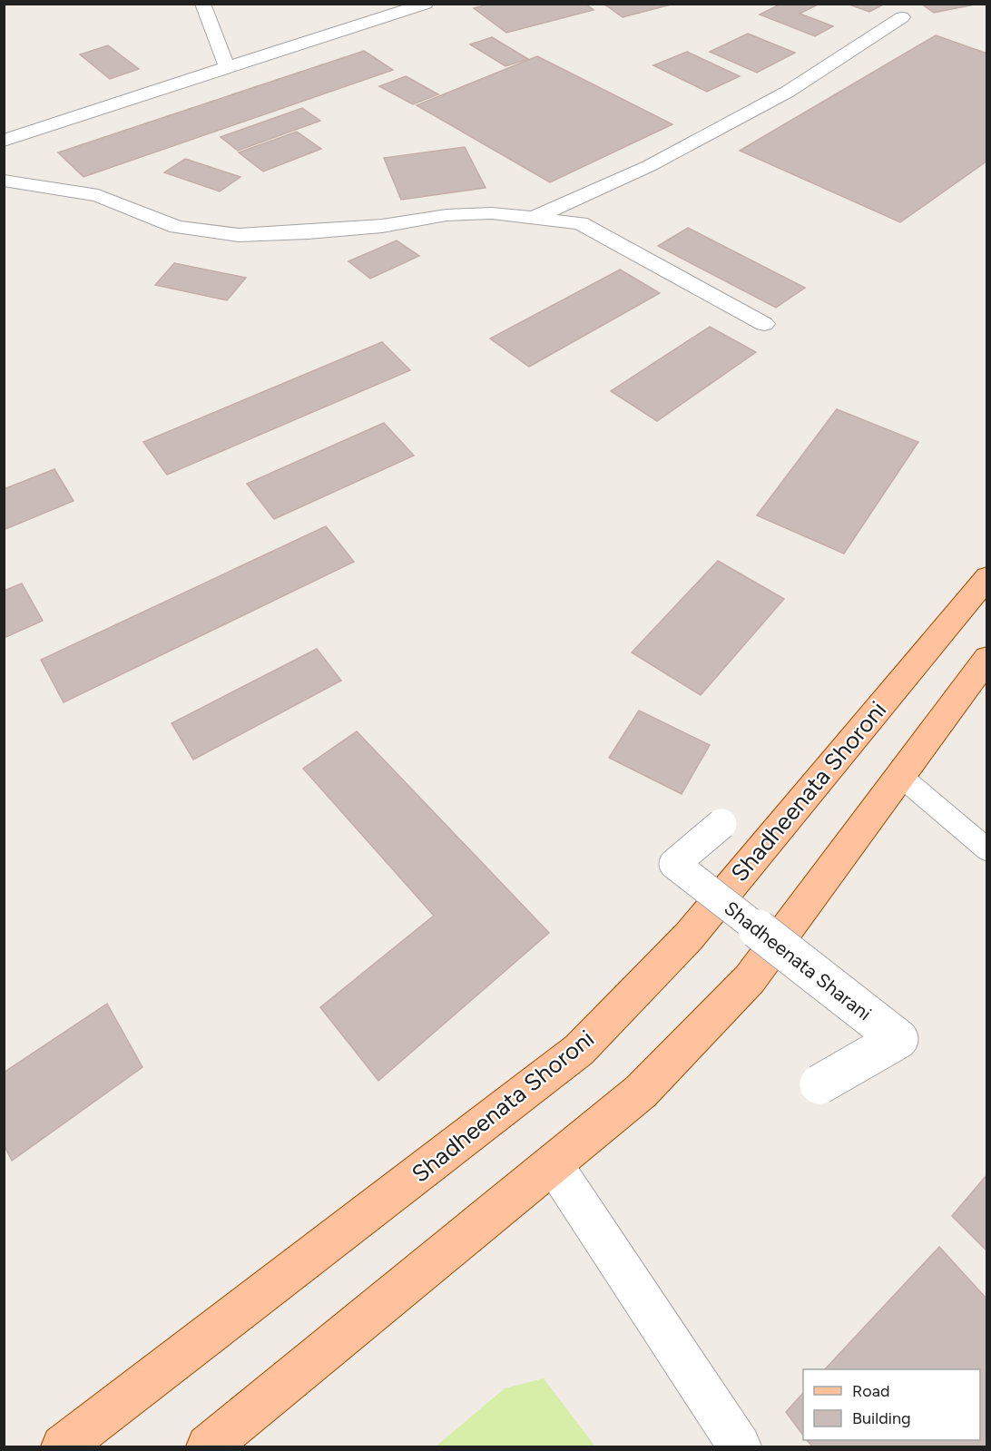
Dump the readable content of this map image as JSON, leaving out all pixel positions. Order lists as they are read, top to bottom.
{
  "streets": {
    "main road": ["Shadheenata Shoroni"],
    "street": ["Shadheenata Sharani"]
  },
  "legend": ["Road", "Building"]
}
